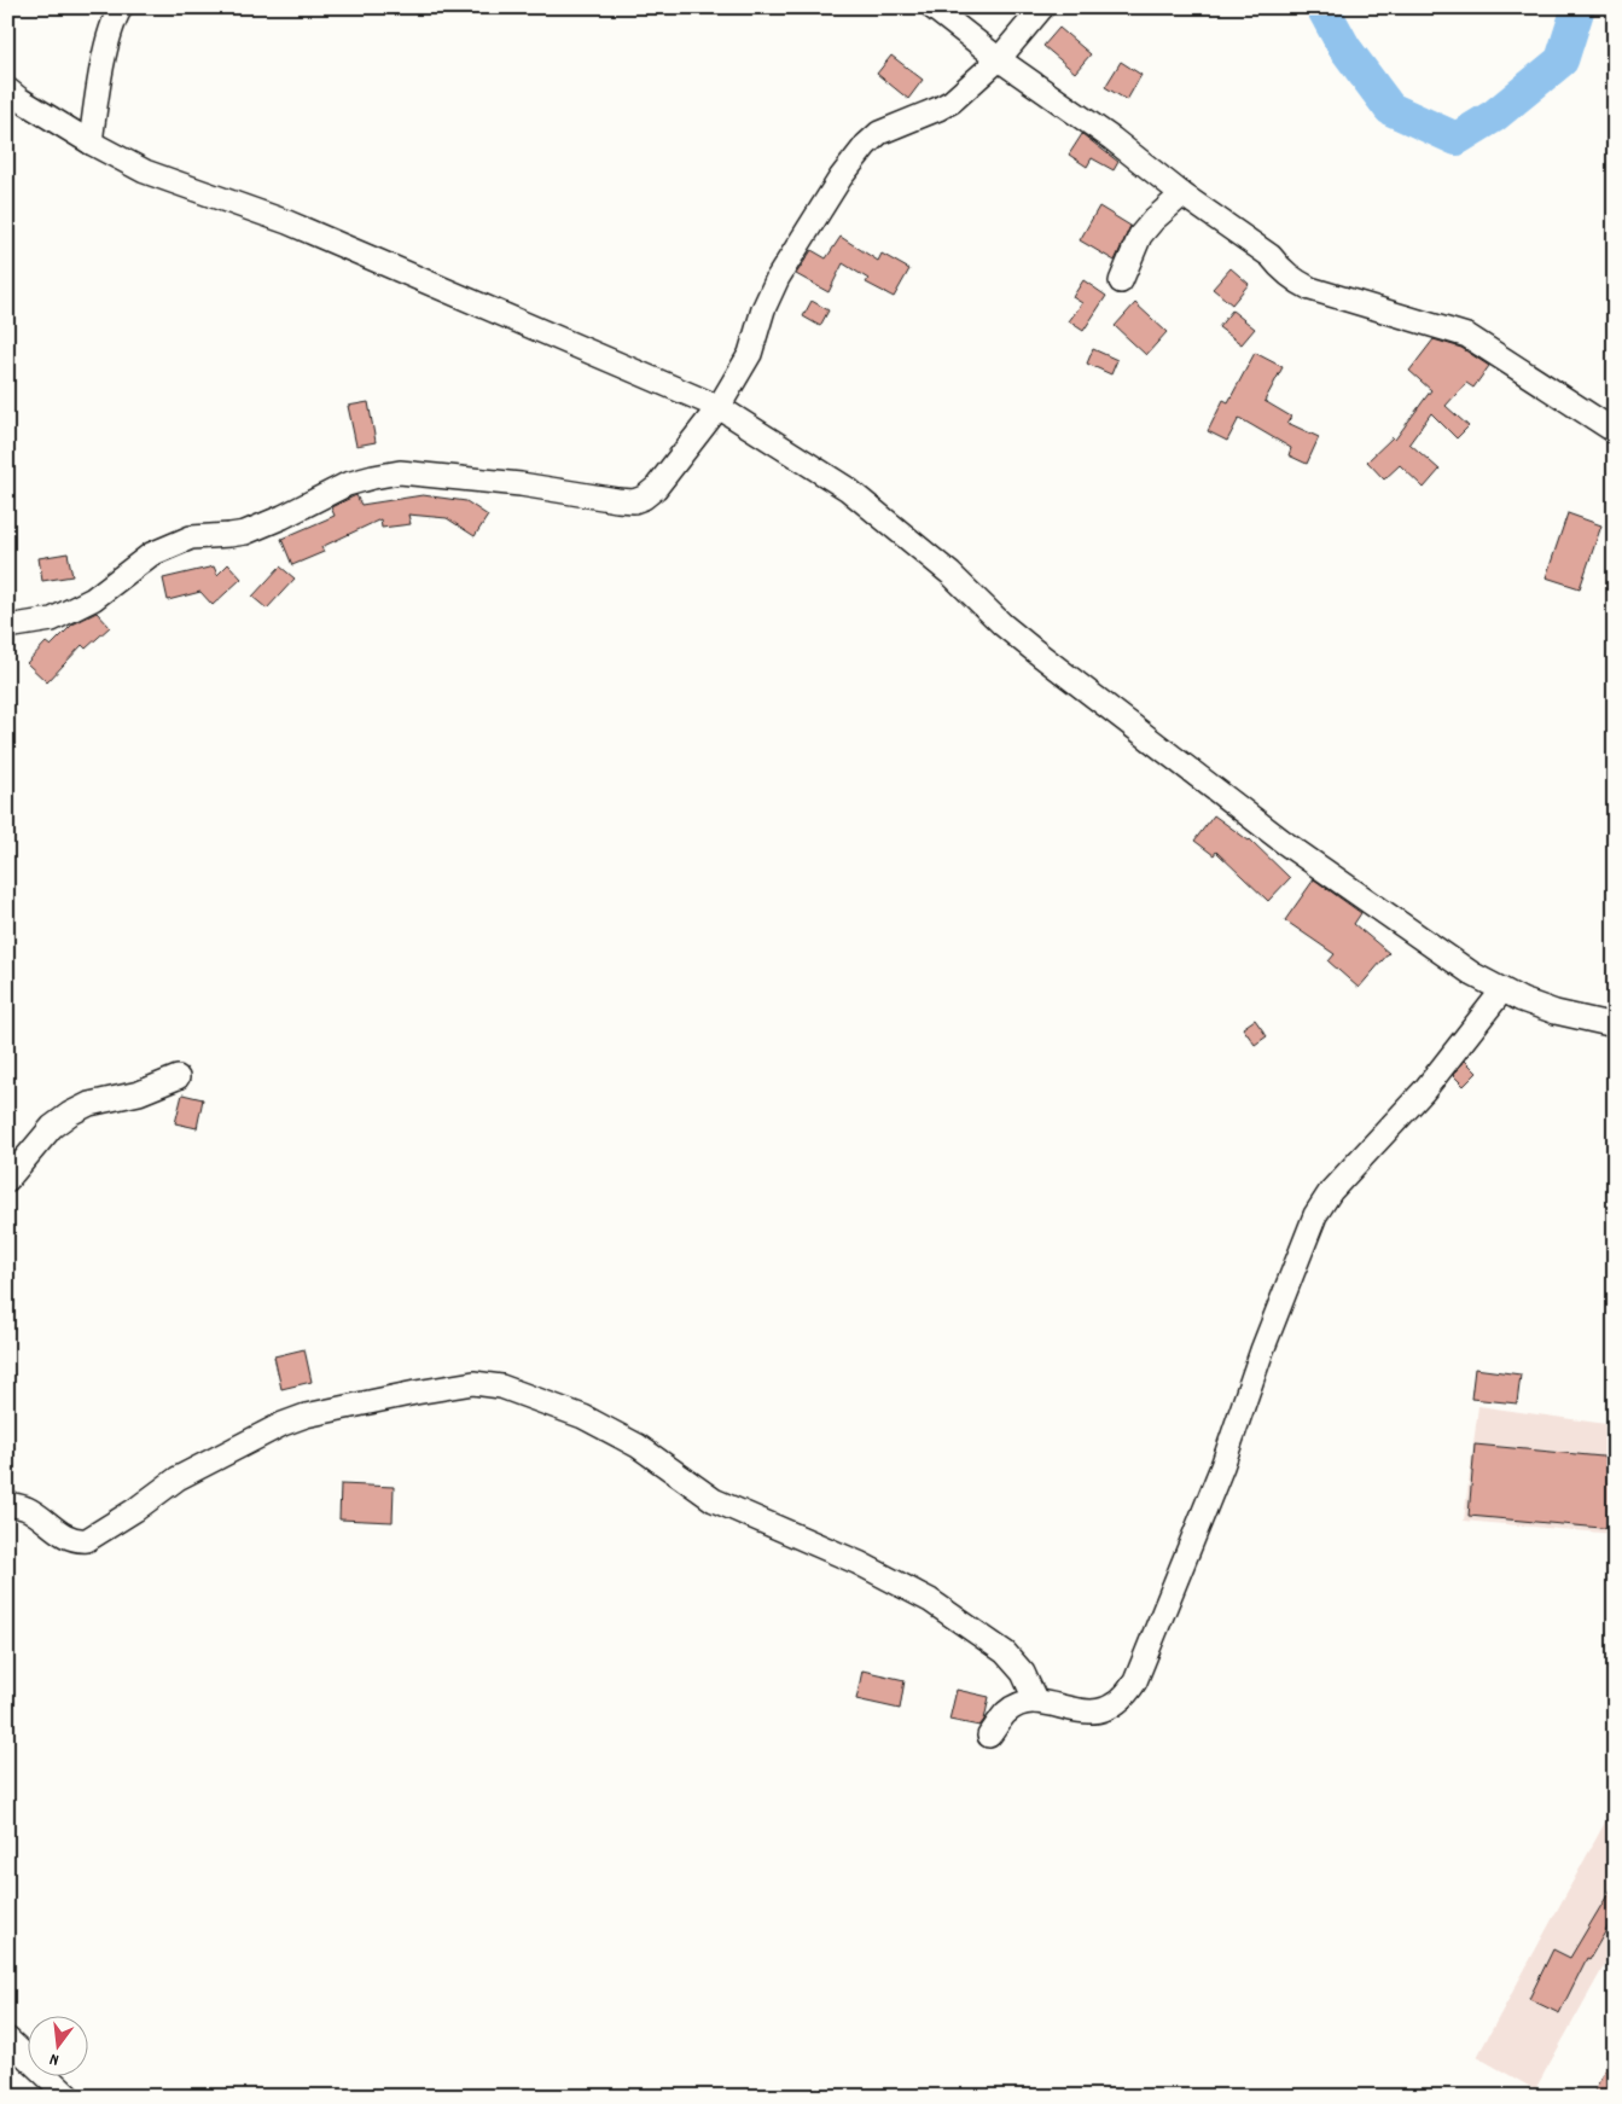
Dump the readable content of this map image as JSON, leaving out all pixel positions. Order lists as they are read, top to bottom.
{
  "north": "bottom"
}
